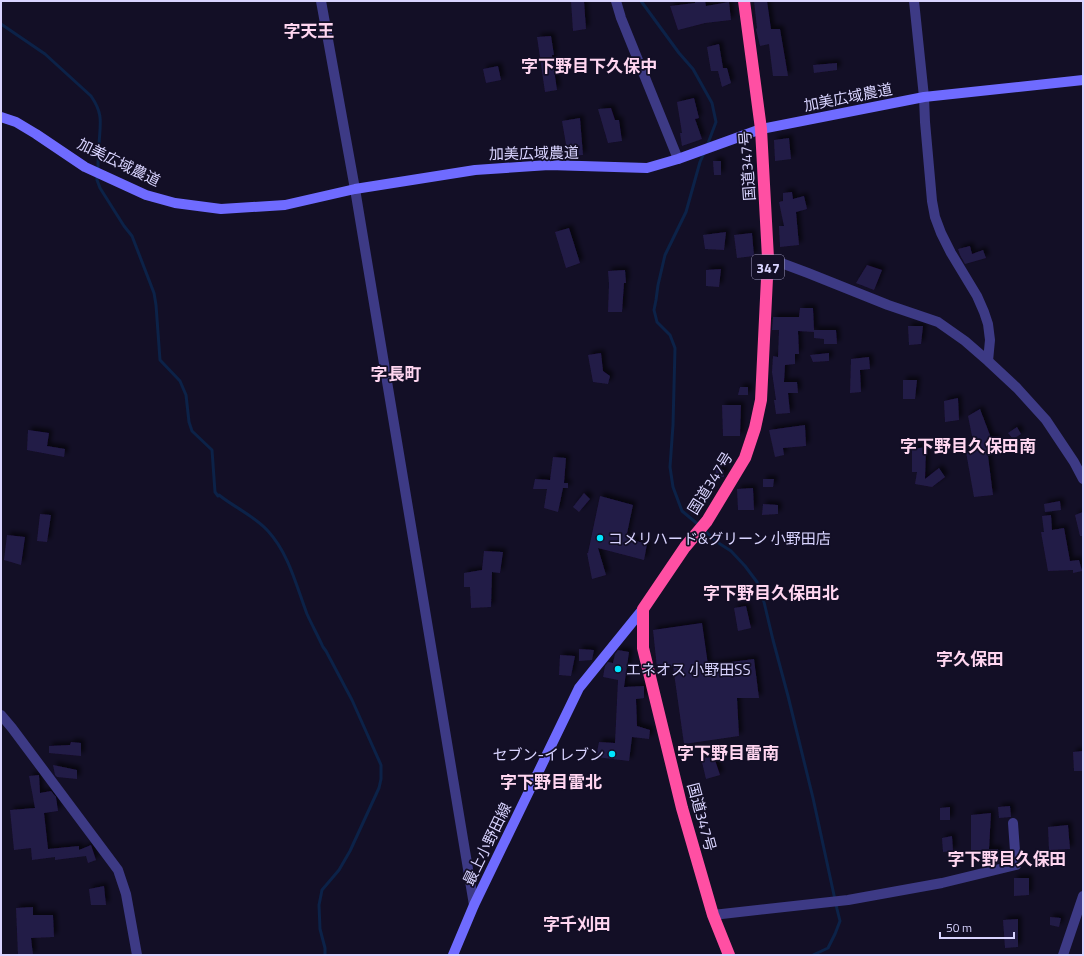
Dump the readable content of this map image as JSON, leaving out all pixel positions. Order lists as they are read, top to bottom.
{
  "streets": {
    "highway": ["国道347号", "347"],
    "street": ["加美広域農道", "最上小野田線"]
  },
  "crossings": [
    ["加美広域農道", "国道347号"],
    ["国道347号", "最上小野田線"]
  ],
  "districts": [
    "字天王",
    "字下野目下久保中",
    "字長町",
    "字下野目久保田南",
    "字下野目久保田北",
    "字久保田",
    "字下野目雷南",
    "字下野目雷北",
    "字下野目久保田",
    "字千刈田"
  ],
  "places": ["コメリハード&グリーン 小野田店", "エネオス 小野田SS", "セブン-イレブン"],
  "scale_bar": "50 m"
}
